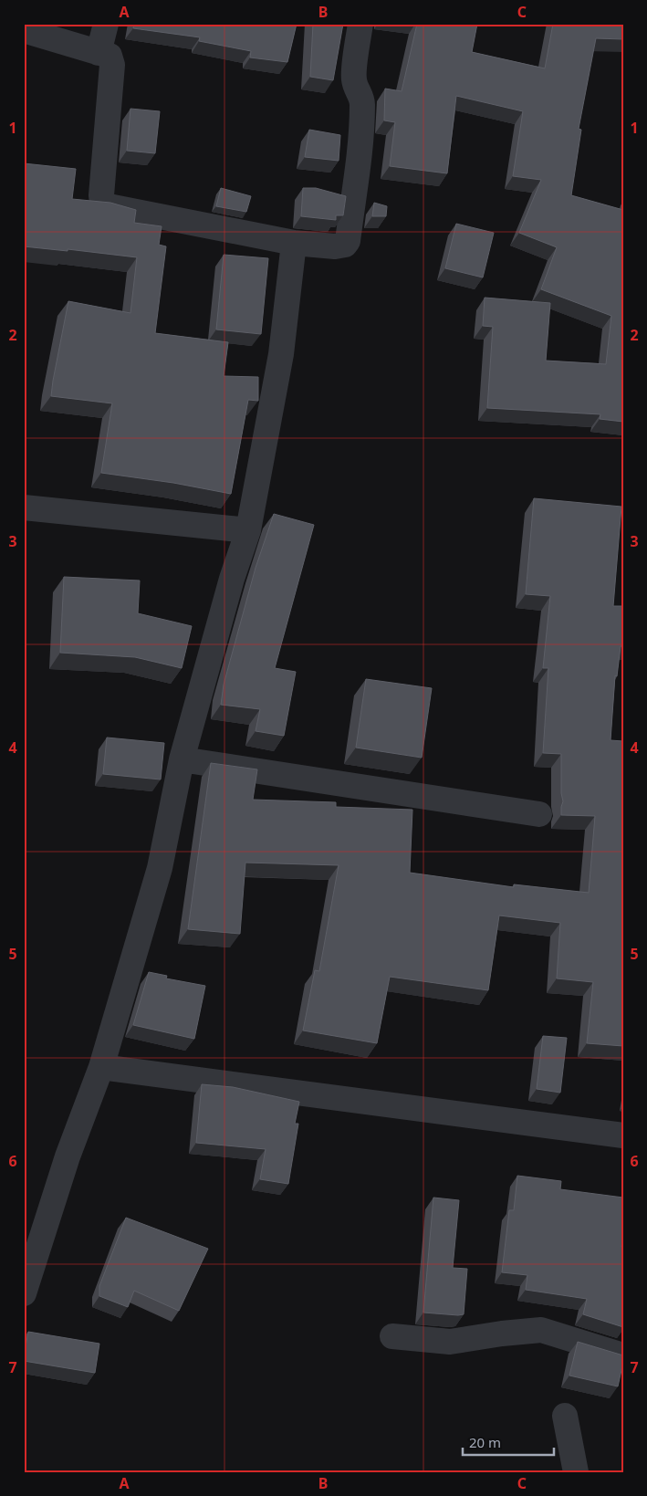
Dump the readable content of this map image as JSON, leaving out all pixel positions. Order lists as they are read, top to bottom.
{
  "scale_bar": "20 m",
  "grid": {
    "columns": ["A", "B", "C"],
    "rows": [
      "1",
      "2",
      "3",
      "4",
      "5",
      "6",
      "7"
    ]
  }
}
